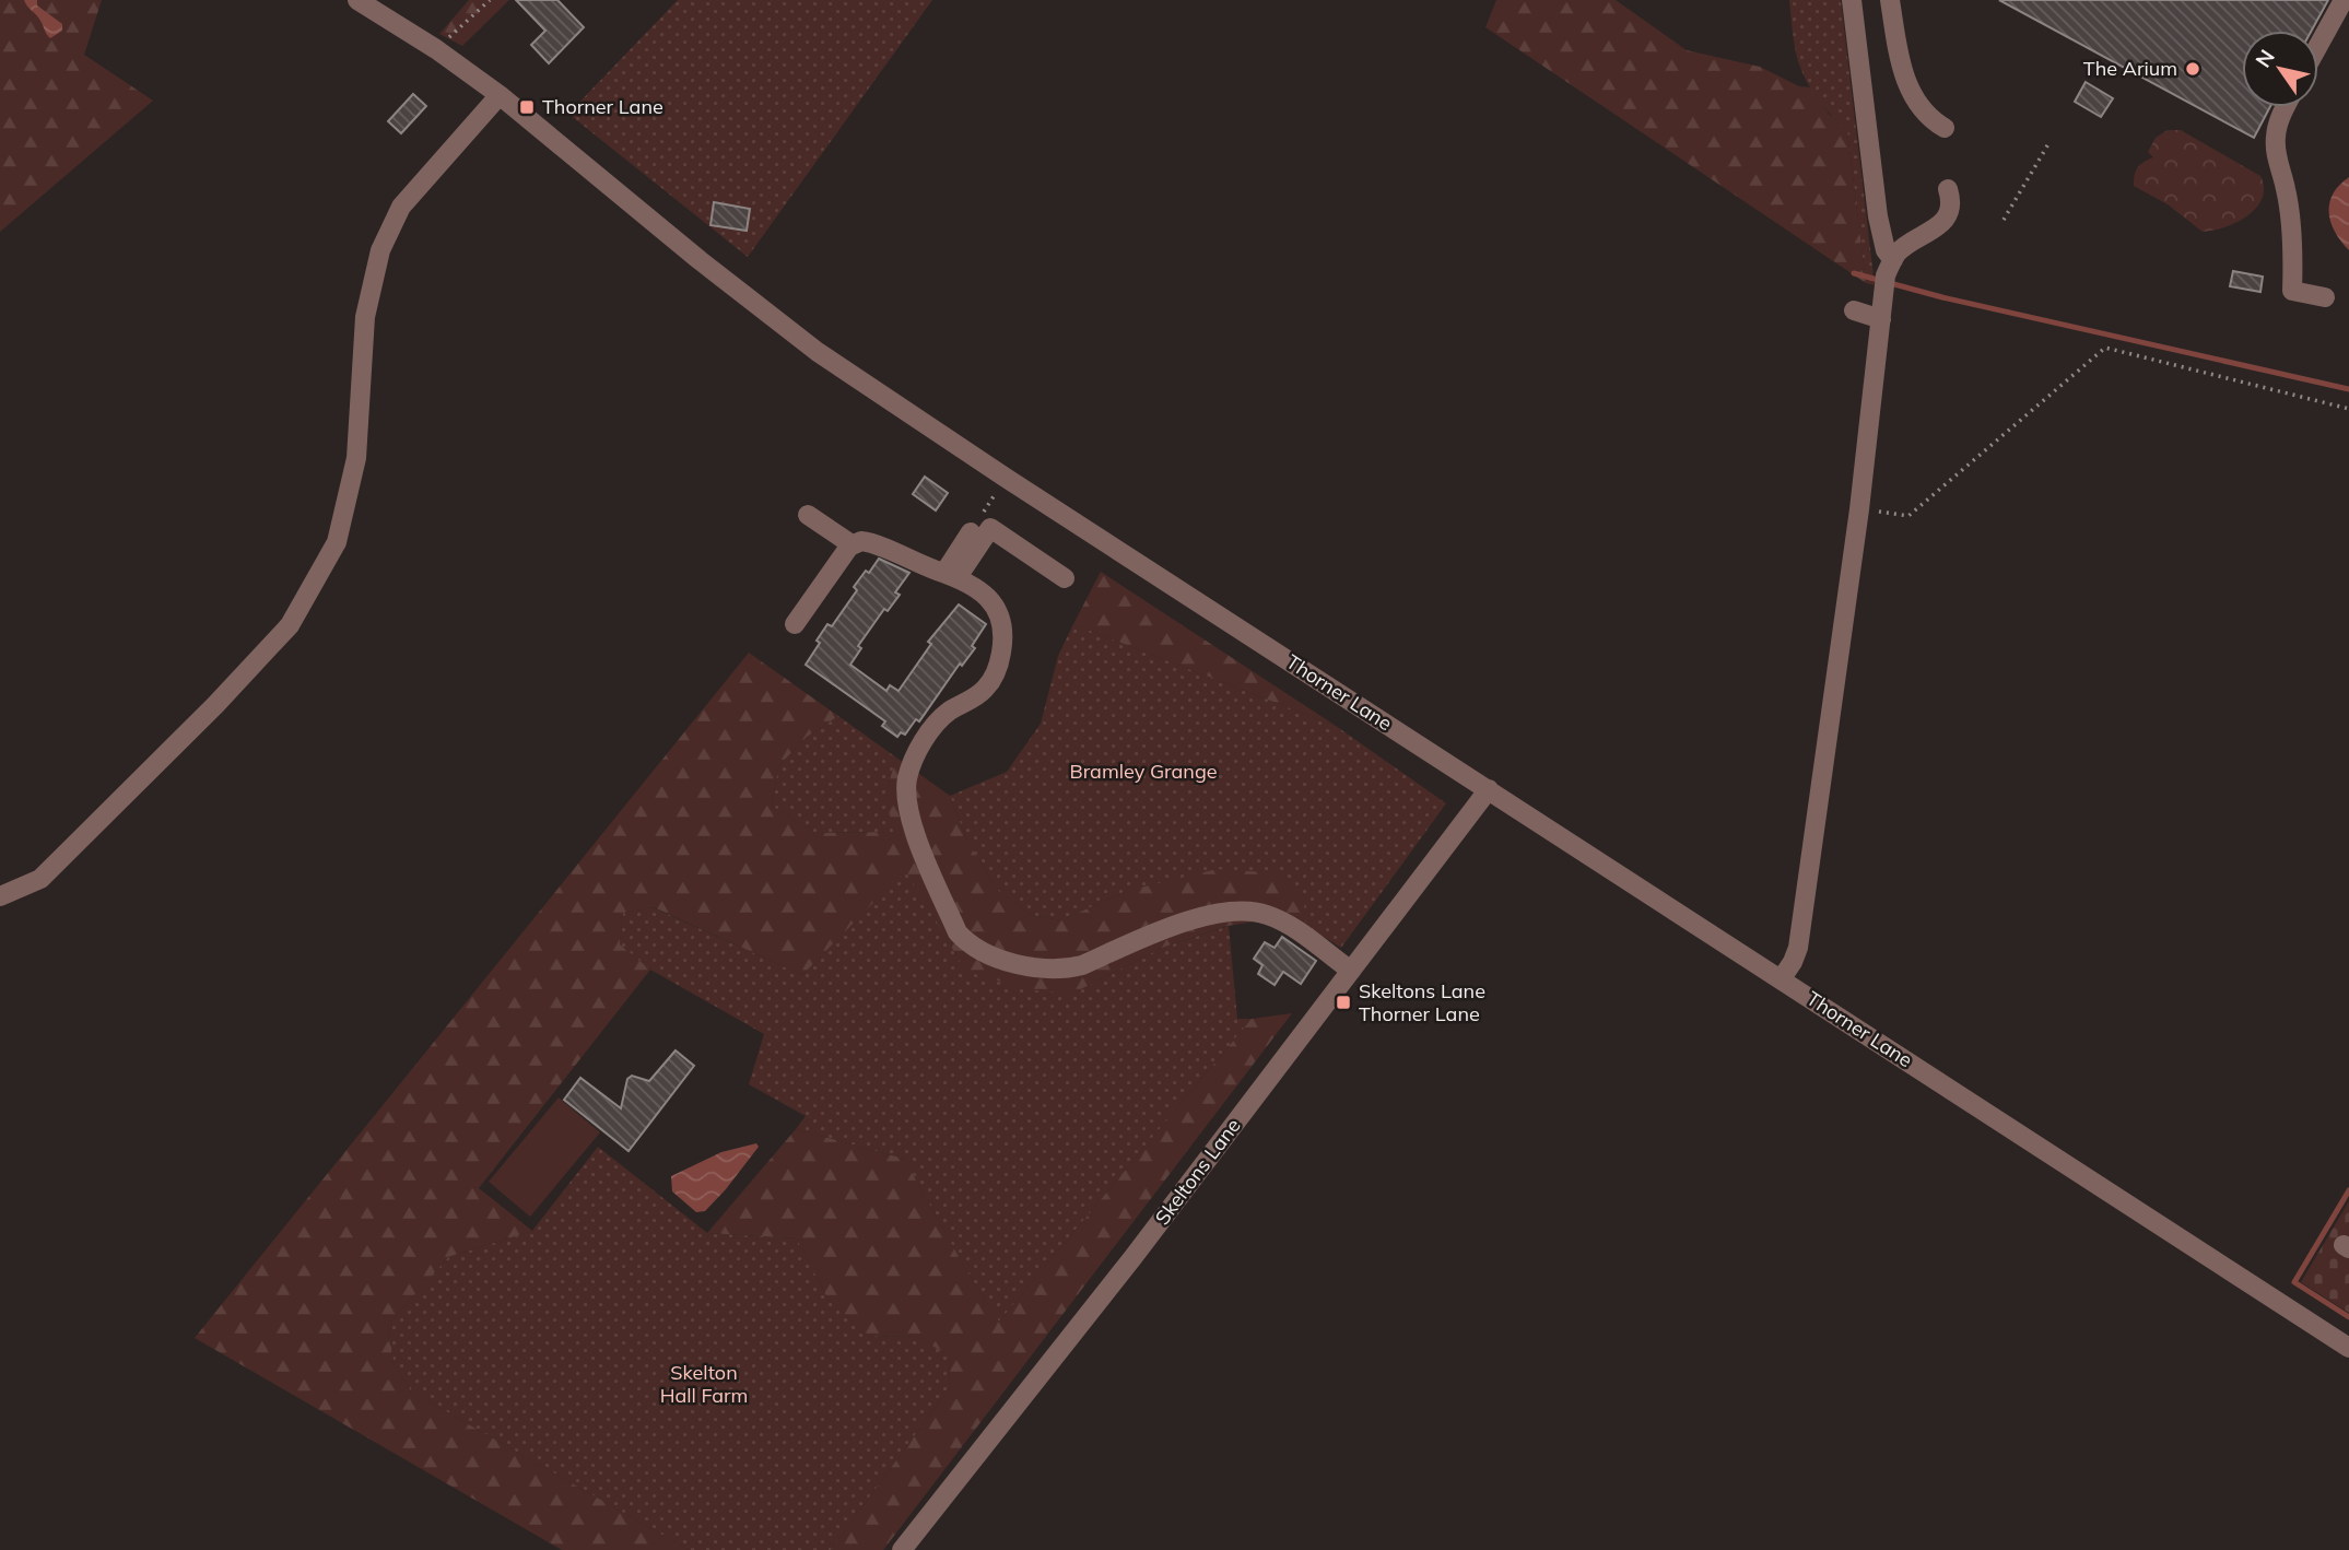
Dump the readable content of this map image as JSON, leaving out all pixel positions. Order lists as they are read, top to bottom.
{
  "streets": {
    "street": ["Thorner Lane", "Skeltons Lane"]
  },
  "crossings": [
    ["Thorner Lane", "Skeltons Lane"]
  ],
  "parks": ["Bramley Grange", "Skelton Hall Farm"],
  "places": {
    "other": ["The Arium"],
    "transit": ["Thorner Lane", "Skeltons Lane Thorner Lane"]
  },
  "north": "top left"
}
